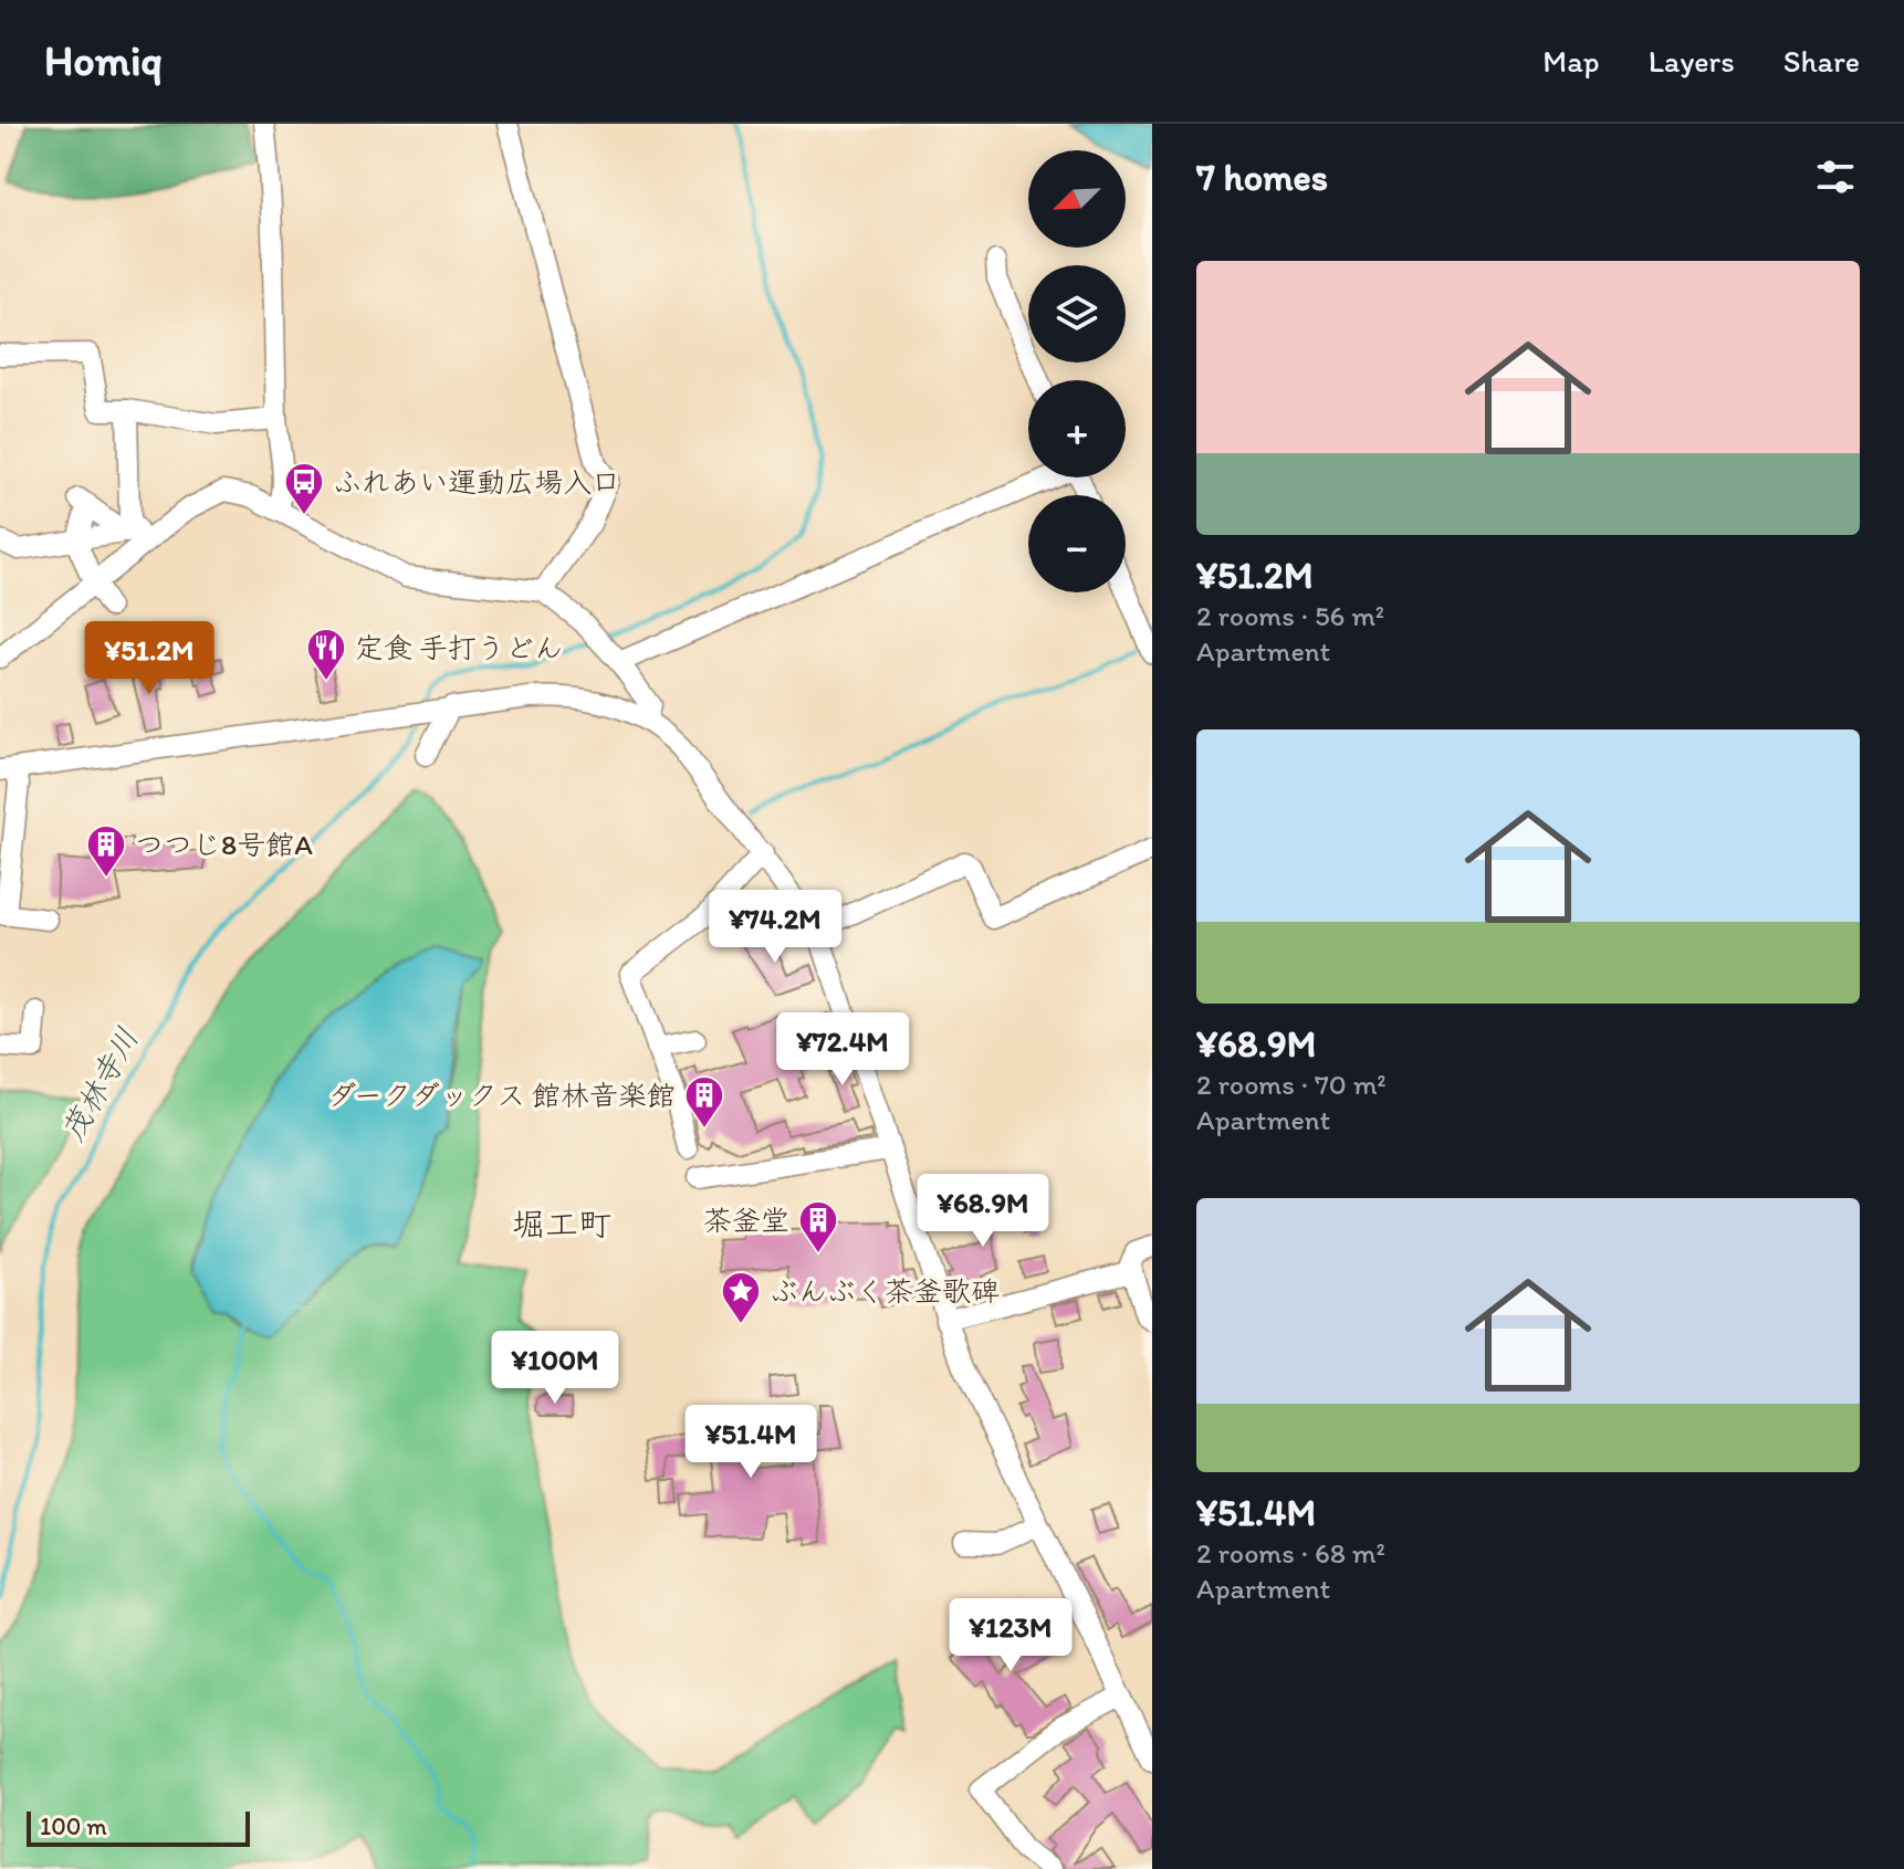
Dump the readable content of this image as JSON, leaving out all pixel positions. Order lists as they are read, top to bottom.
{
  "districts": ["堀工町"],
  "water": ["茂林寺川"],
  "places": {
    "bus stop": ["ふれあい運動広場入口"],
    "restaurant": ["定食 手打うどん"],
    "building": ["つつじ8号館A", "ダークダックス 館林音楽館", "茶釜堂"],
    "place": ["ぶんぶく茶釜歌碑"]
  },
  "scale_bar": "100 m",
  "north": "bottom left",
  "page": {
    "header": "Homiq",
    "nav": ["Map", "Layers", "Share"],
    "heading": "7 homes",
    "map_buttons": ["+", "−"],
    "list": [
      {
        "name": "¥51.2M",
        "note": "2 rooms · 56 m² · Apartment"
      },
      {
        "name": "¥68.9M",
        "note": "2 rooms · 70 m² · Apartment"
      },
      {
        "name": "¥51.4M",
        "note": "2 rooms · 68 m² · Apartment"
      }
    ],
    "price": [
      "¥51.2M",
      "¥74.2M",
      "¥72.4M",
      "¥68.9M",
      "¥100M",
      "¥51.4M",
      "¥123M"
    ],
    "scale": "100 m"
  }
}
